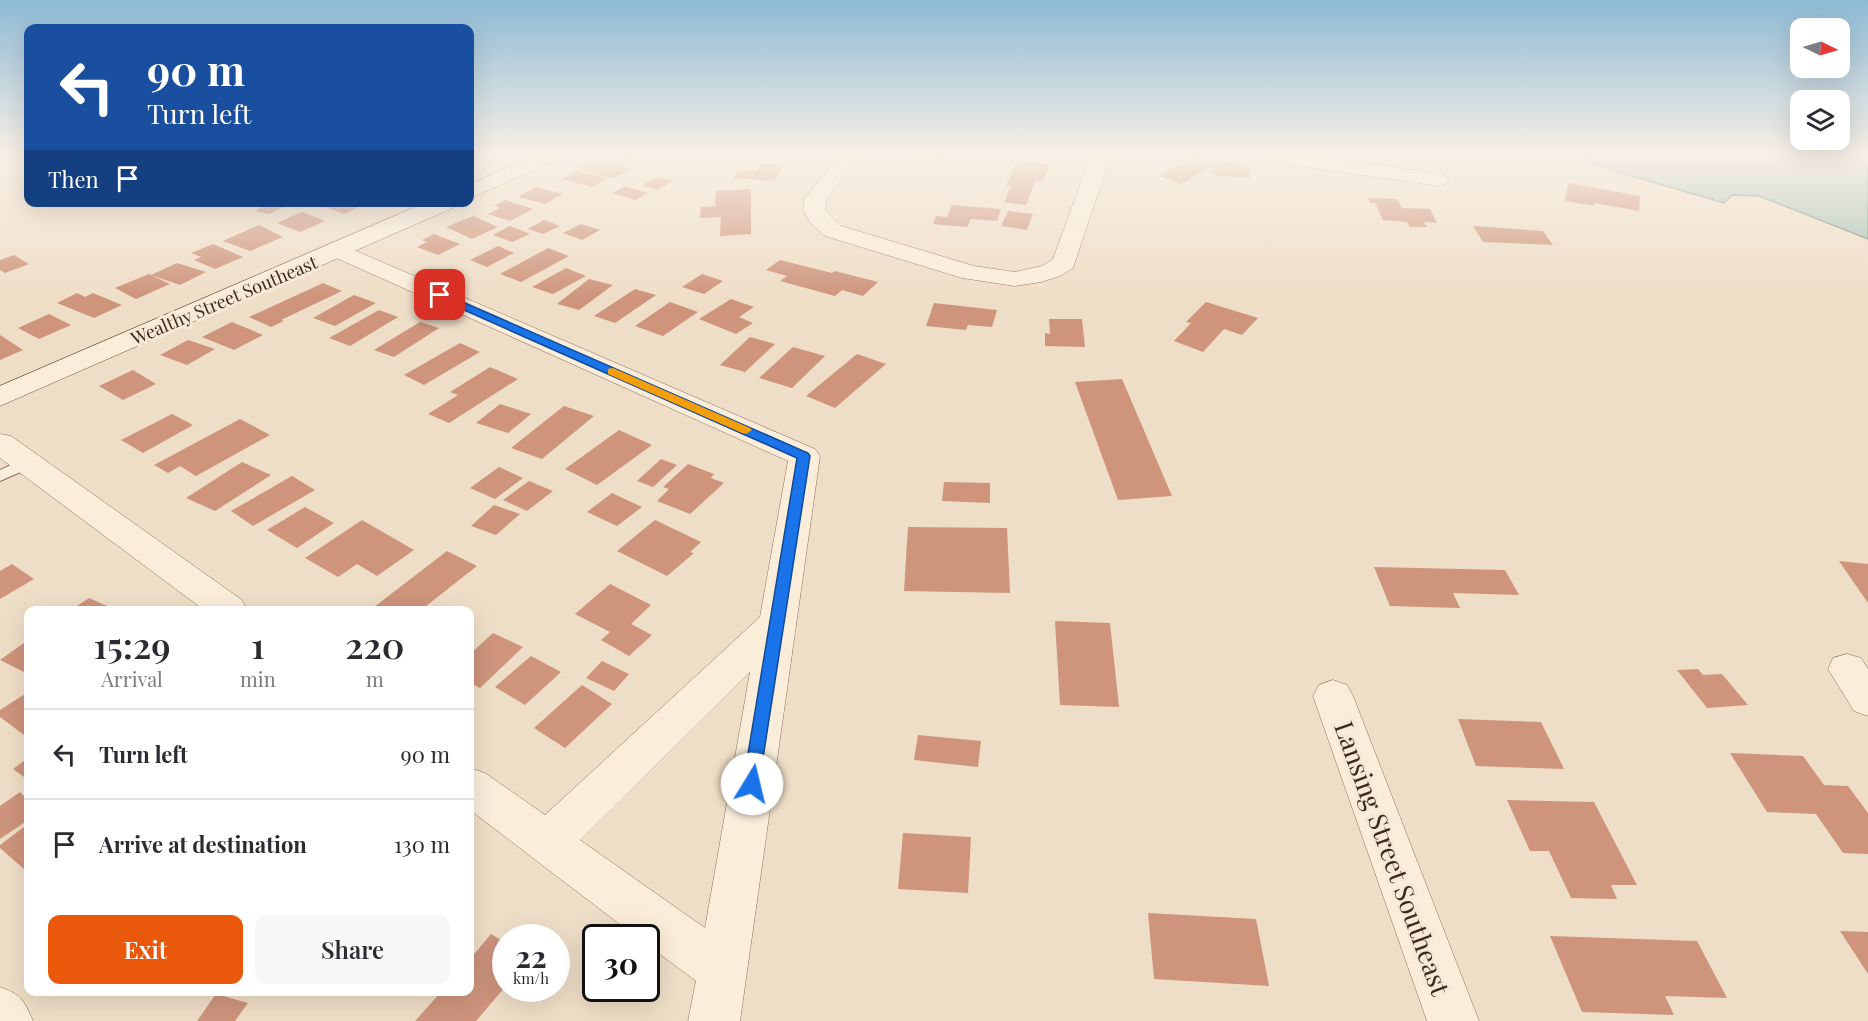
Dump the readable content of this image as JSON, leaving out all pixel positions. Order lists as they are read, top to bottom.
{
  "streets": {
    "street": ["Wealthy Street Southeast", "Lansing Street Southeast"]
  },
  "north": "right",
  "page": {
    "turn": ["90 m", "Turn left"],
    "then": "Then",
    "eta": [
      "15:29",
      "Arrival",
      "1",
      "min",
      "220",
      "m"
    ],
    "list": [
      {
        "name": "Turn left",
        "value": "90 m"
      },
      {
        "name": "Arrive at destination",
        "value": "130 m"
      }
    ],
    "buttons": ["Exit", "Share"],
    "speed": "22 km/h",
    "limit": "30"
  }
}
